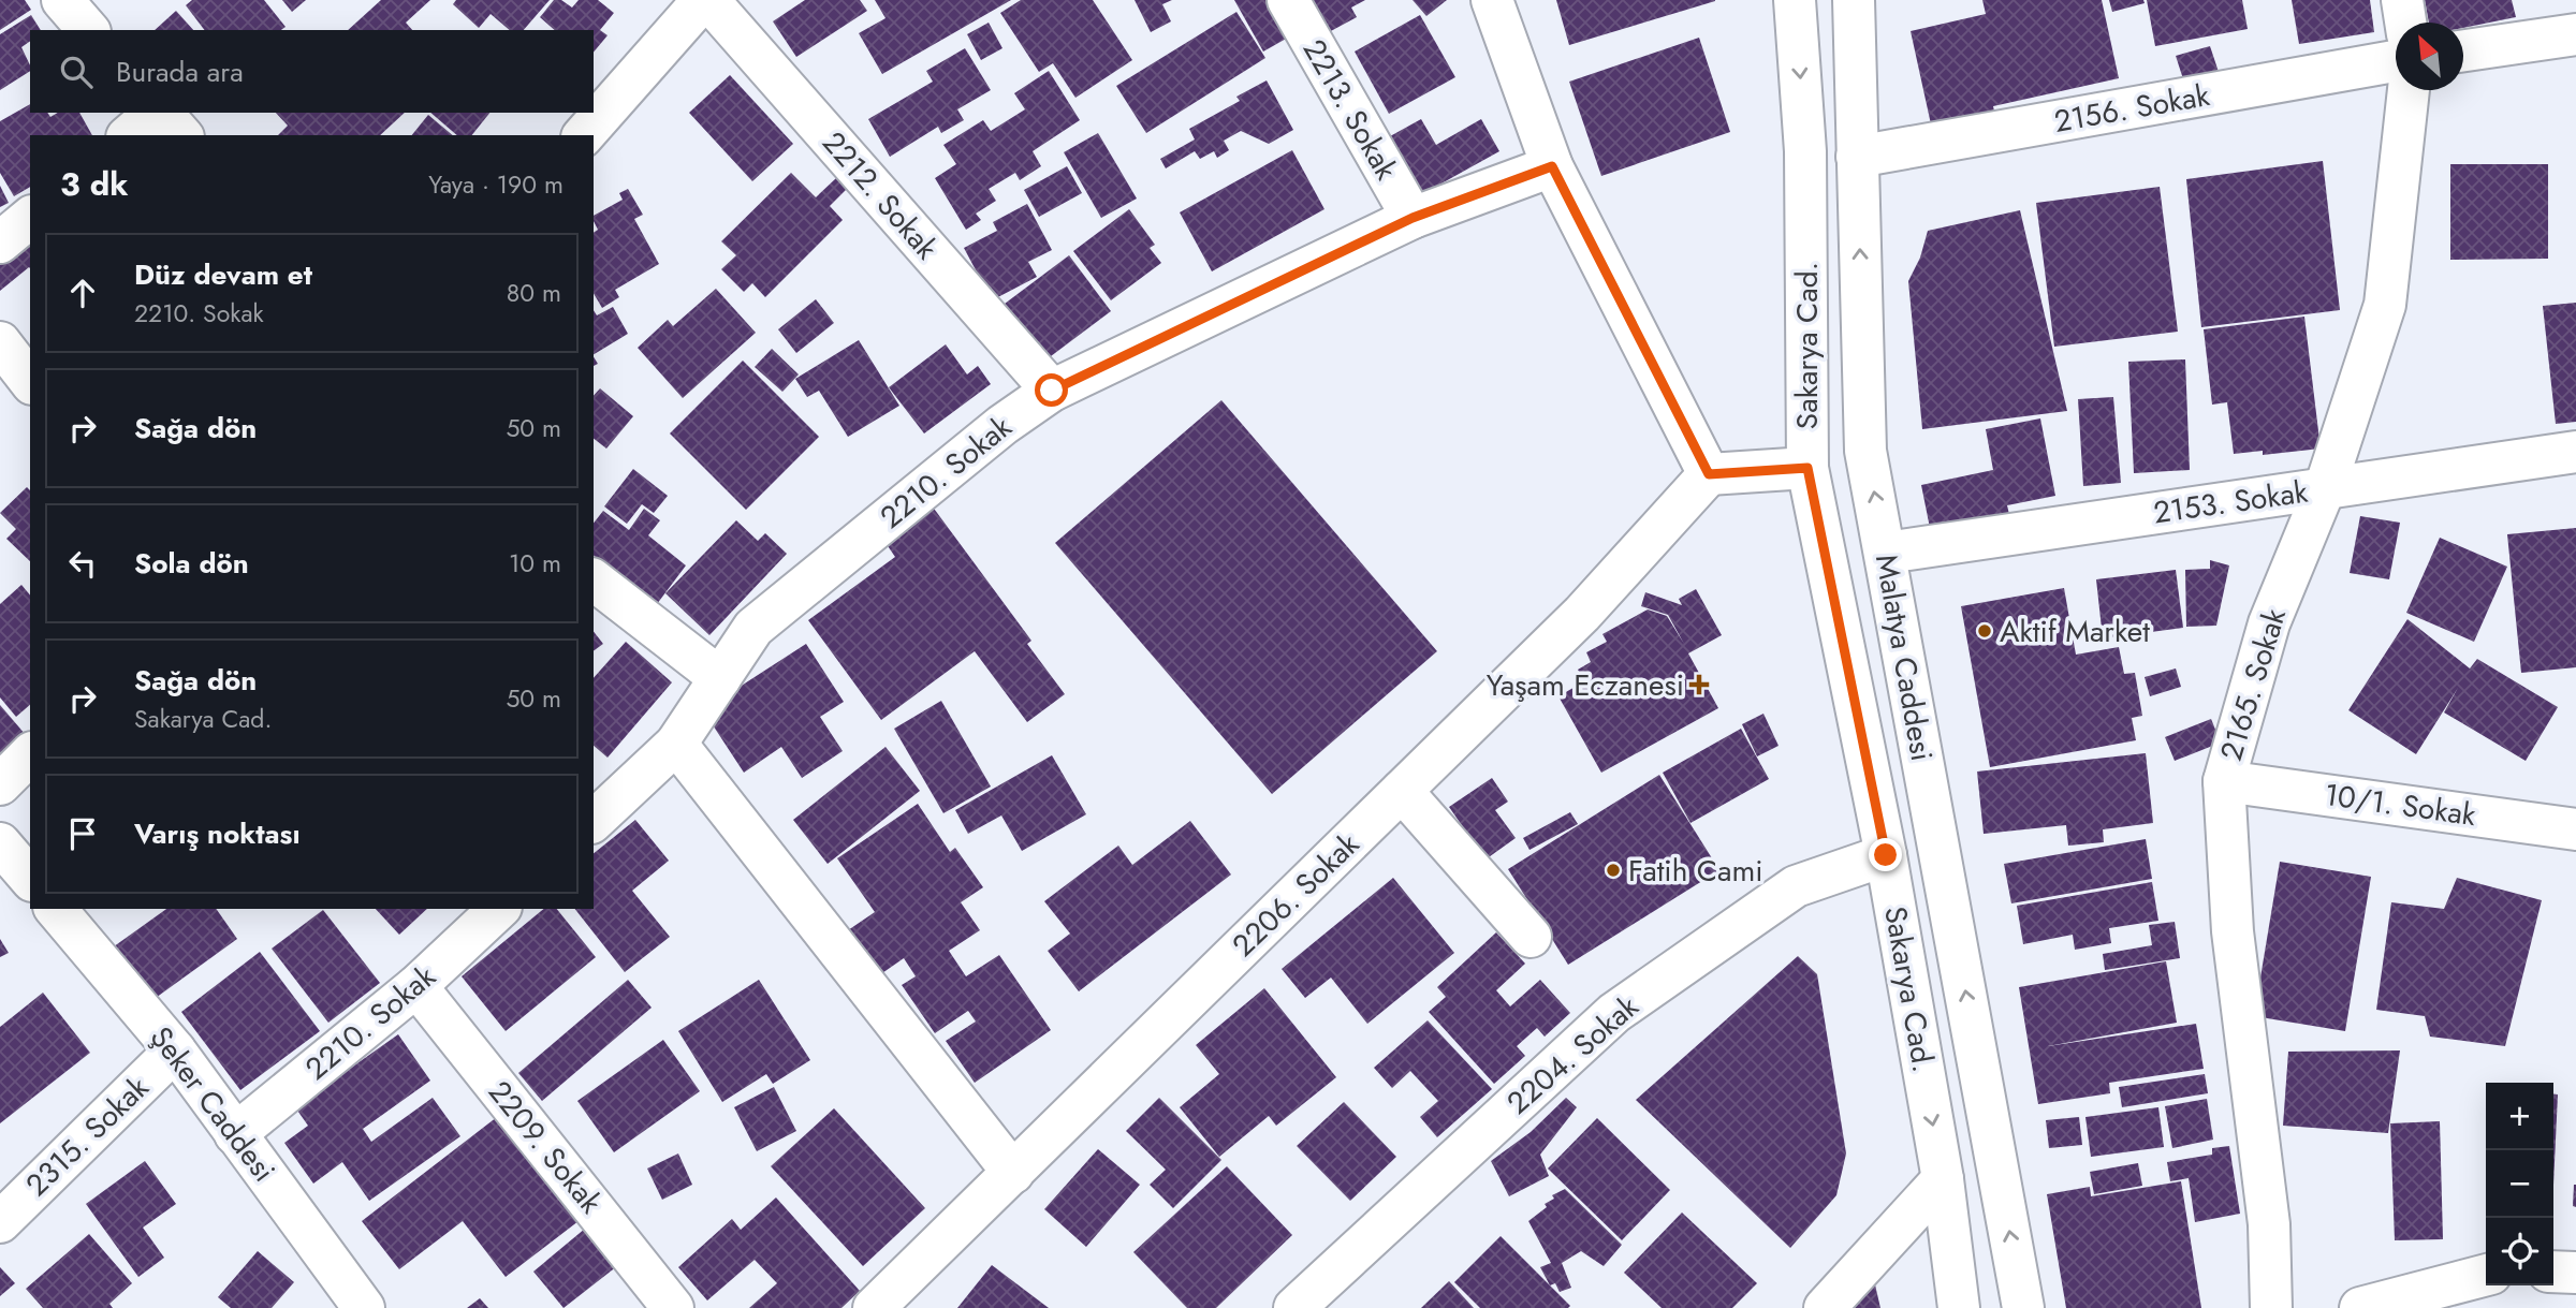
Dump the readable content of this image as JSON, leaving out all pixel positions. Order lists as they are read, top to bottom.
{
  "streets": {
    "street": [
      "2156. Sokak",
      "2213. Sokak",
      "2212. Sokak",
      "Sakarya Cad.",
      "2210. Sokak",
      "2153. Sokak",
      "Malatya Caddesi",
      "2165. Sokak",
      "10/1. Sokak",
      "2206. Sokak",
      "2204. Sokak",
      "Şeker Caddesi",
      "2315. Sokak",
      "2209. Sokak"
    ]
  },
  "crossings": [
    ["2156. Sokak", "Malatya Caddesi"],
    ["2213. Sokak", "2210. Sokak"],
    ["2212. Sokak", "2210. Sokak"],
    ["Sakarya Cad.", "2204. Sokak"],
    ["2210. Sokak", "Şeker Caddesi"],
    ["2210. Sokak", "2209. Sokak"],
    ["2153. Sokak", "Malatya Caddesi"],
    ["2153. Sokak", "2165. Sokak"],
    ["2165. Sokak", "10/1. Sokak"],
    ["Şeker Caddesi", "2315. Sokak"]
  ],
  "one_way": ["Malatya Caddesi"],
  "places": {
    "other": ["Aktif Market", "Fatih Cami"],
    "health": ["Yaşam Eczanesi"]
  },
  "north": "top left",
  "page": {
    "search": "Burada ara",
    "heading": ["3 dk", "Yaya · 190 m"],
    "list": [
      ["Düz devam et", "2210. Sokak", "80 m"],
      ["Sağa dön", "50 m"],
      ["Sola dön", "10 m"],
      ["Sağa dön", "Sakarya Cad.", "50 m"],
      "Varış noktası"
    ],
    "map_buttons": ["+", "−"]
  }
}
